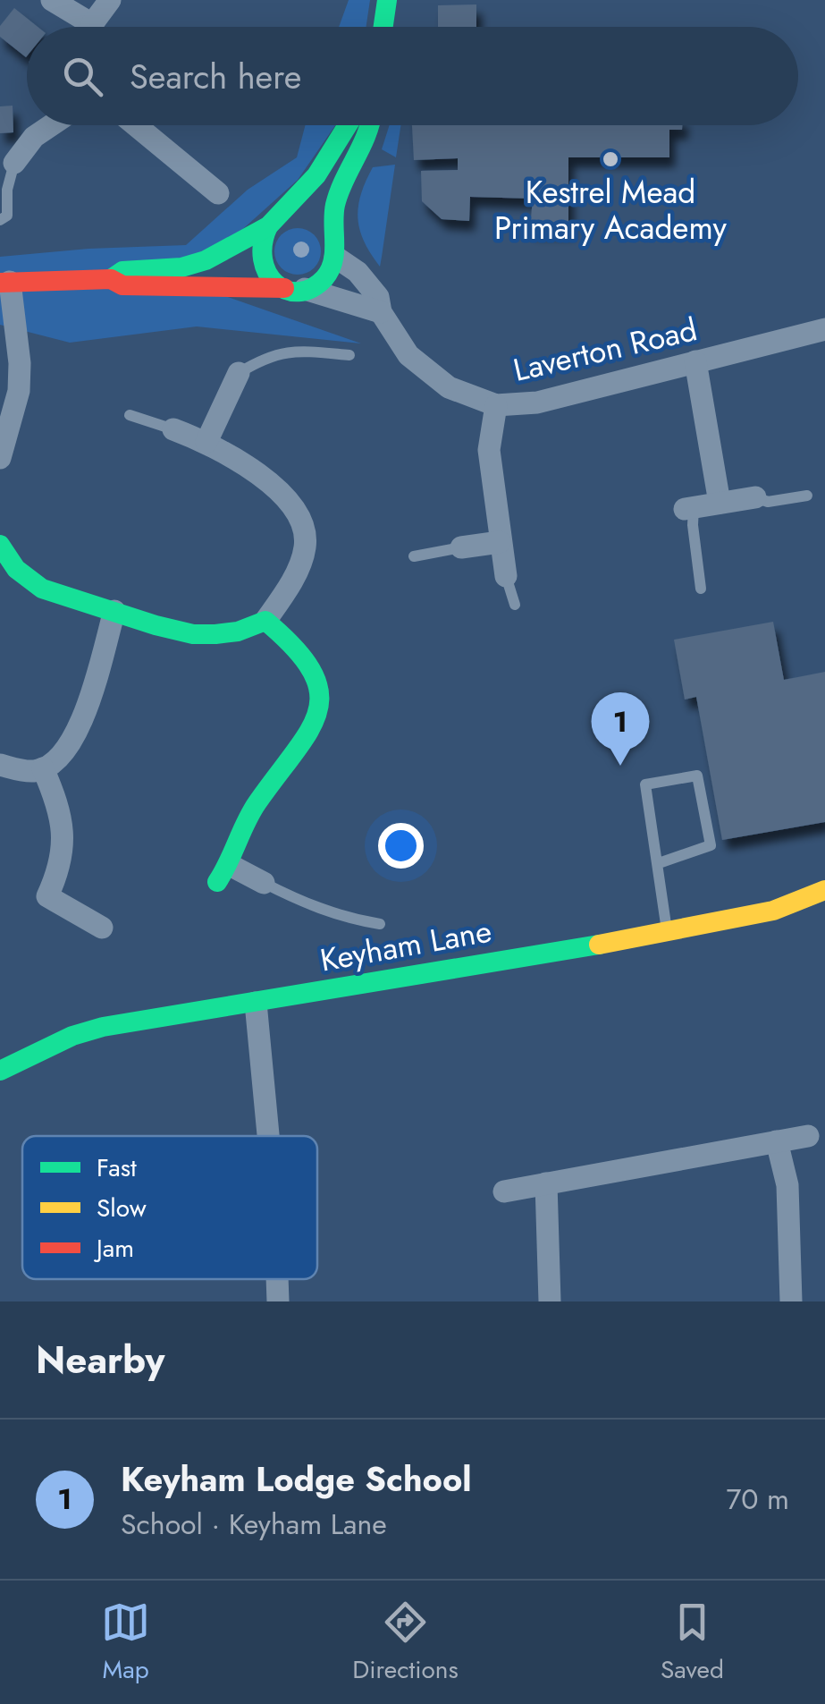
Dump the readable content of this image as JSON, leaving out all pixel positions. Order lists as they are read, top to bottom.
{
  "streets": {
    "street": ["Laverton Road", "Keyham Lane"]
  },
  "places": ["Kestrel Mead Primary Academy"],
  "legend": ["Fast", "Slow", "Jam"],
  "page": {
    "search": "Search here",
    "pins": "1",
    "heading": "Nearby",
    "list": [
      {
        "mark": "1",
        "name": "Keyham Lodge School",
        "note": "School · Keyham Lane",
        "value": "70 m"
      }
    ],
    "nav": ["Map", "Directions", "Saved"]
  }
}
